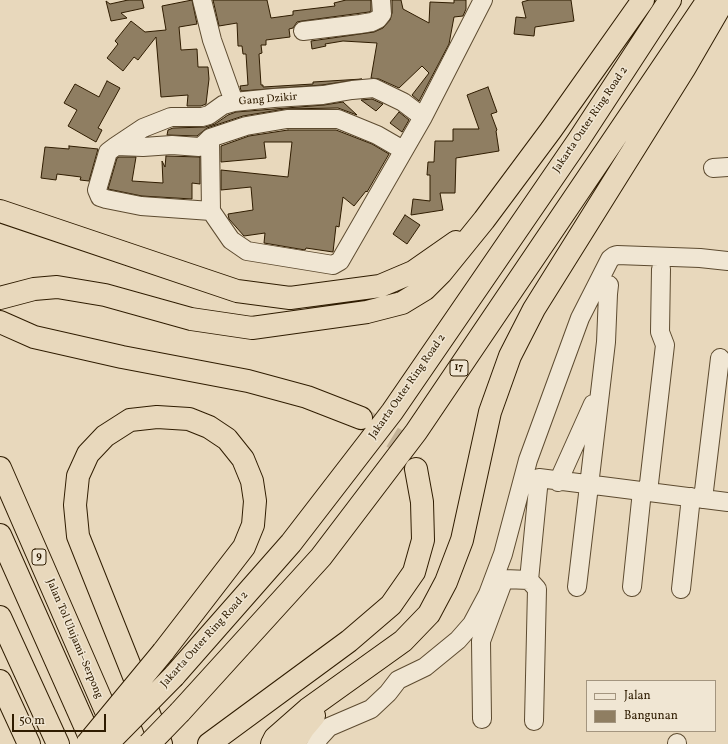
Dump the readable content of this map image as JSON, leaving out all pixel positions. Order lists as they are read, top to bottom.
{
  "streets": {
    "highway": [
      "Jakarta Outer Ring Road 2",
      "17",
      "9",
      "Jalan Tol Ulujami–Serpong"
    ],
    "street": ["Gang Dzikir"]
  },
  "legend": ["Jalan", "Bangunan"],
  "scale_bar": "50 m"
}
